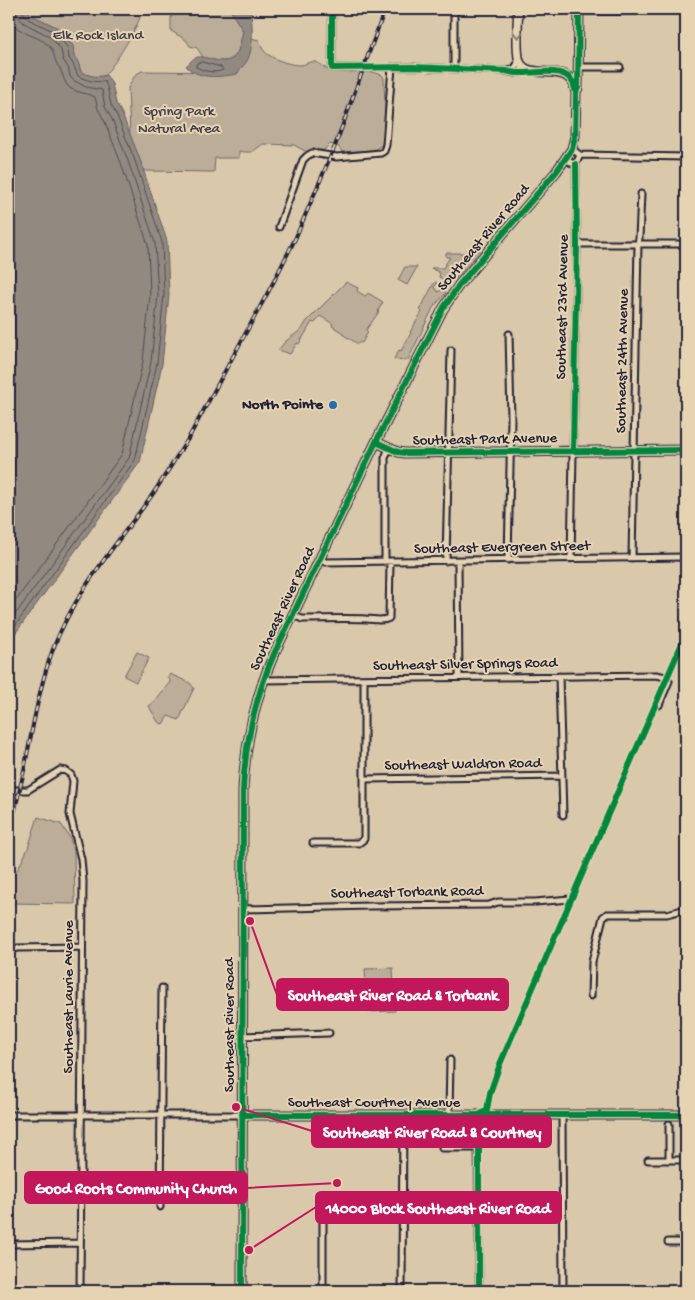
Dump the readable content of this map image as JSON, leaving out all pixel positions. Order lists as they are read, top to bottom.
{
  "streets": {
    "street": [
      "Southeast River Road",
      "Southeast 23rd Avenue",
      "Southeast 24th Avenue",
      "Southeast Park Avenue",
      "Southeast Evergreen Street",
      "Southeast Silver Springs Road",
      "Southeast Waldron Road",
      "Southeast Torbank Road",
      "Southeast Laurie Avenue",
      "Southeast Courtney Avenue"
    ]
  },
  "crossings": [
    ["Southeast River Road", "Southeast Park Avenue"],
    ["Southeast River Road", "Southeast Evergreen Street"],
    ["Southeast River Road", "Southeast Silver Springs Road"],
    ["Southeast River Road", "Southeast Torbank Road"],
    ["Southeast River Road", "Southeast Courtney Avenue"],
    ["Southeast 23rd Avenue", "Southeast Park Avenue"],
    ["Southeast 23rd Avenue", "Southeast Evergreen Street"],
    ["Southeast 24th Avenue", "Southeast Park Avenue"],
    ["Southeast 24th Avenue", "Southeast Evergreen Street"],
    ["Southeast Laurie Avenue", "Southeast Courtney Avenue"]
  ],
  "parks": ["Elk Rock Island", "Spring Park Natural Area"],
  "places": [
    "North Pointe",
    "Southeast River Road & Torbank",
    "Southeast River Road & Courtney",
    "Good Roots Community Church",
    "14000 Block Southeast River Road"
  ]
}
